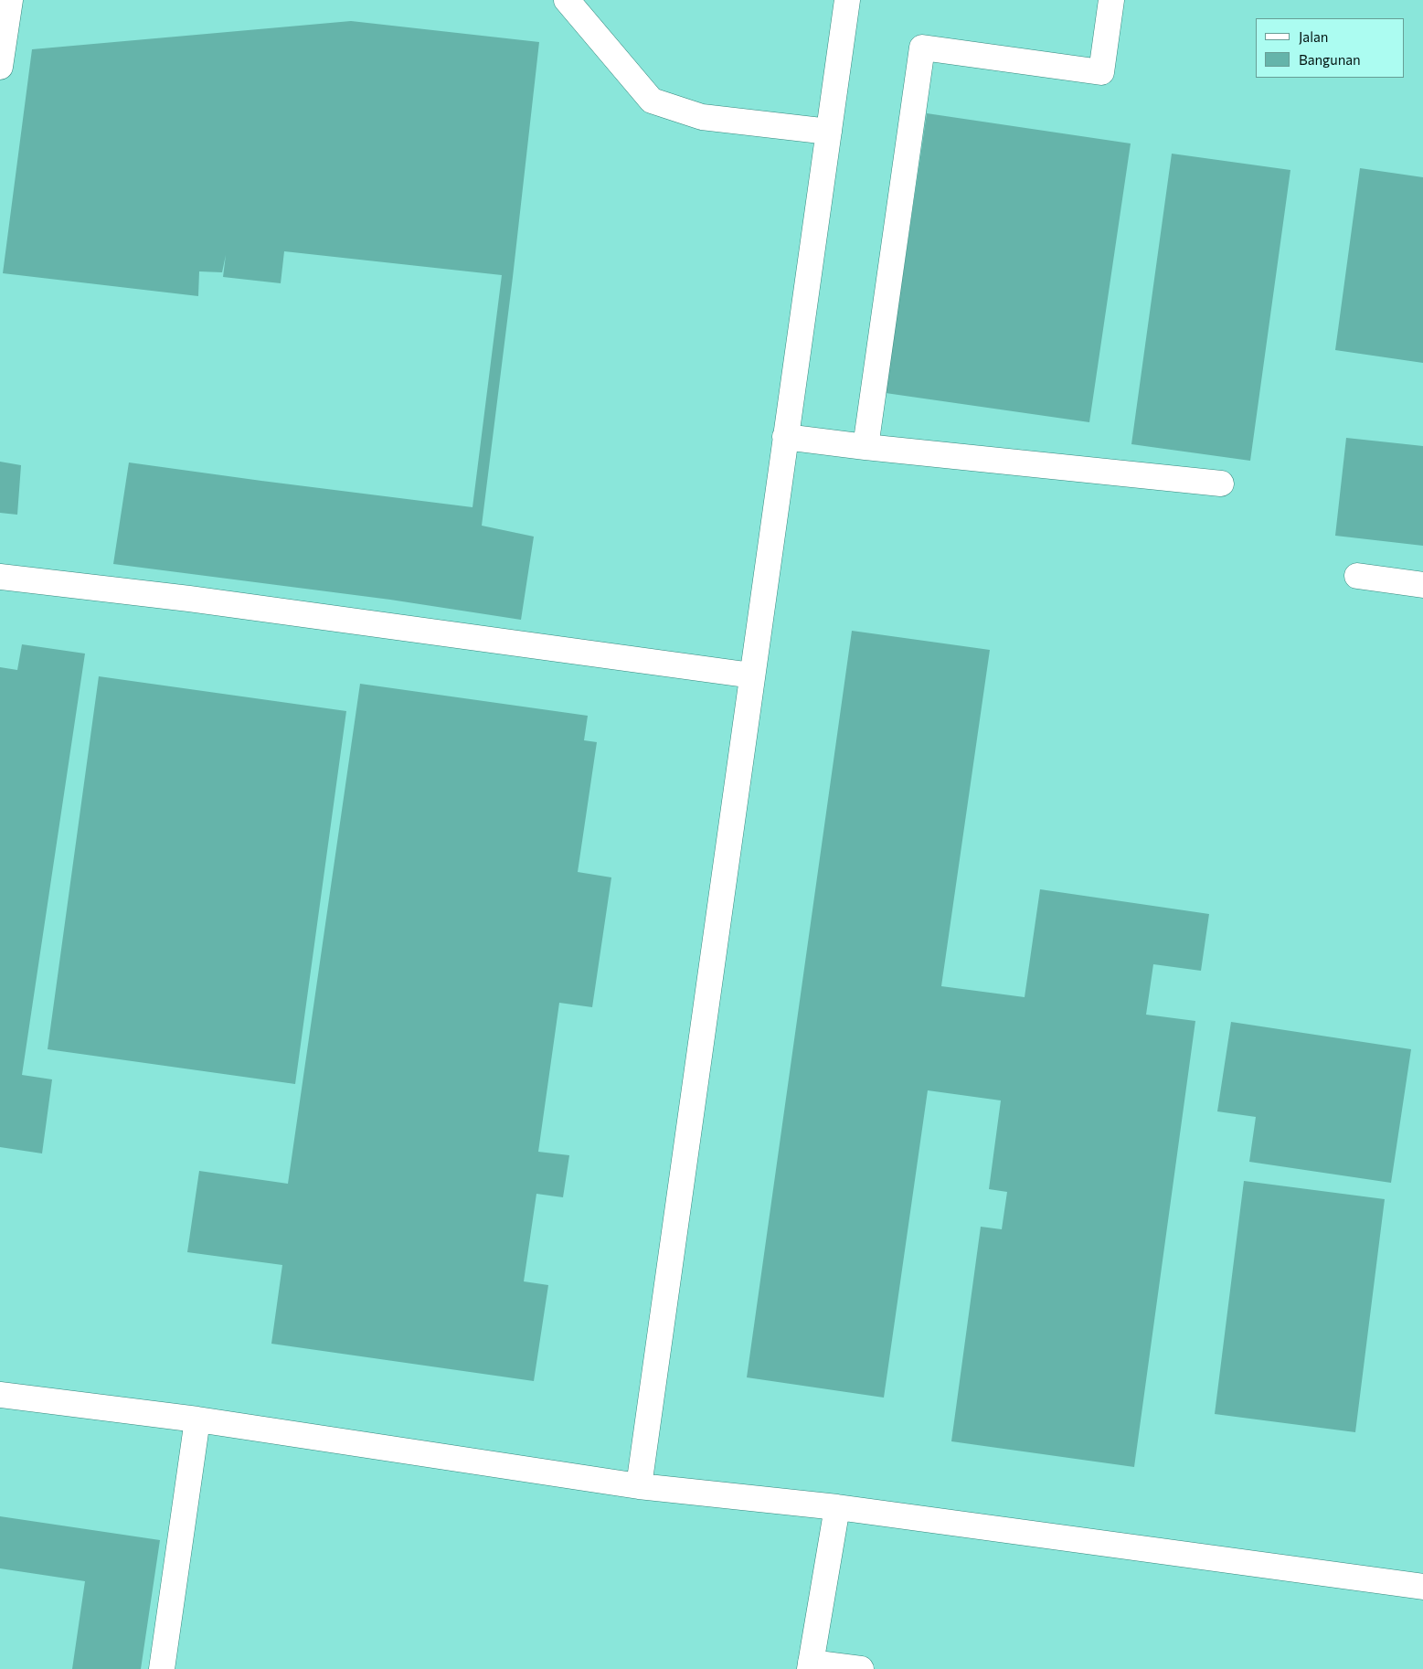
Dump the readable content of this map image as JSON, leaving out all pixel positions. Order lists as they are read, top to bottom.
{
  "legend": ["Jalan", "Bangunan"]
}
